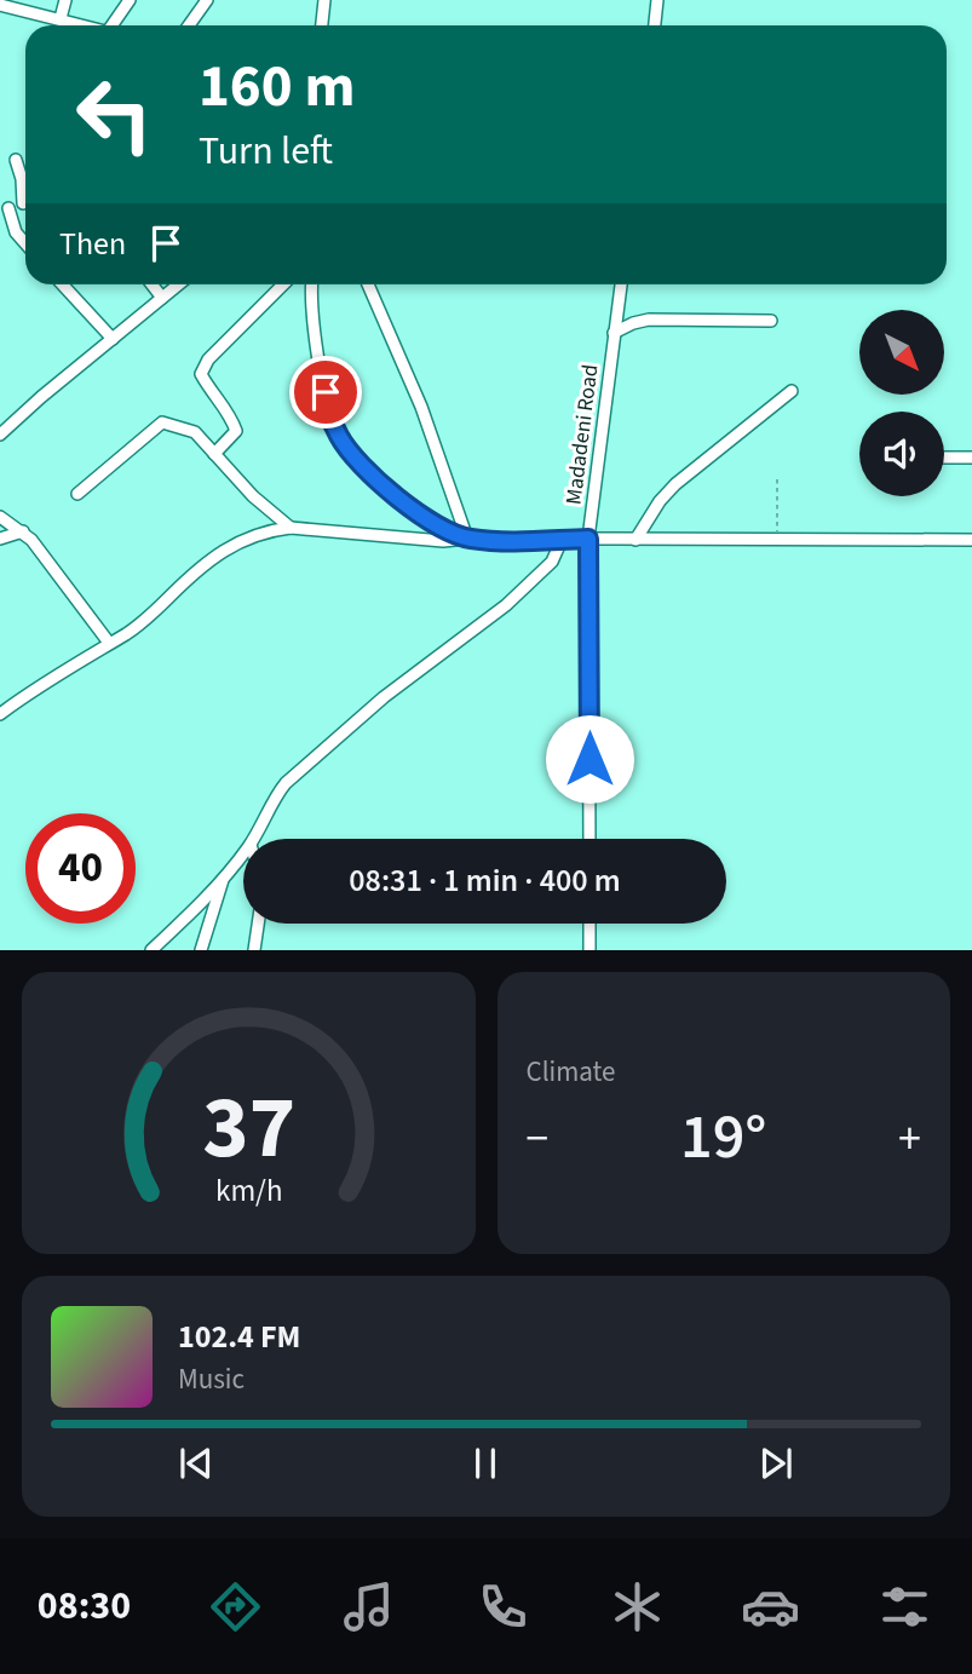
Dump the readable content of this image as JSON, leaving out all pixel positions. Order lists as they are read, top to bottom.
{
  "streets": {
    "street": ["Madadeni Road"]
  },
  "north": "bottom right",
  "page": {
    "turn": ["160 m", "Turn left"],
    "then": "Then",
    "limit": "40",
    "trip": "08:31 · 1 min · 400 m",
    "tile": "Climate",
    "heat": ["−", "19°", "+"],
    "song": ["102.4 FM", "Music"],
    "tabs": "08:30",
    "gauge": ["37", "km/h"]
  }
}
